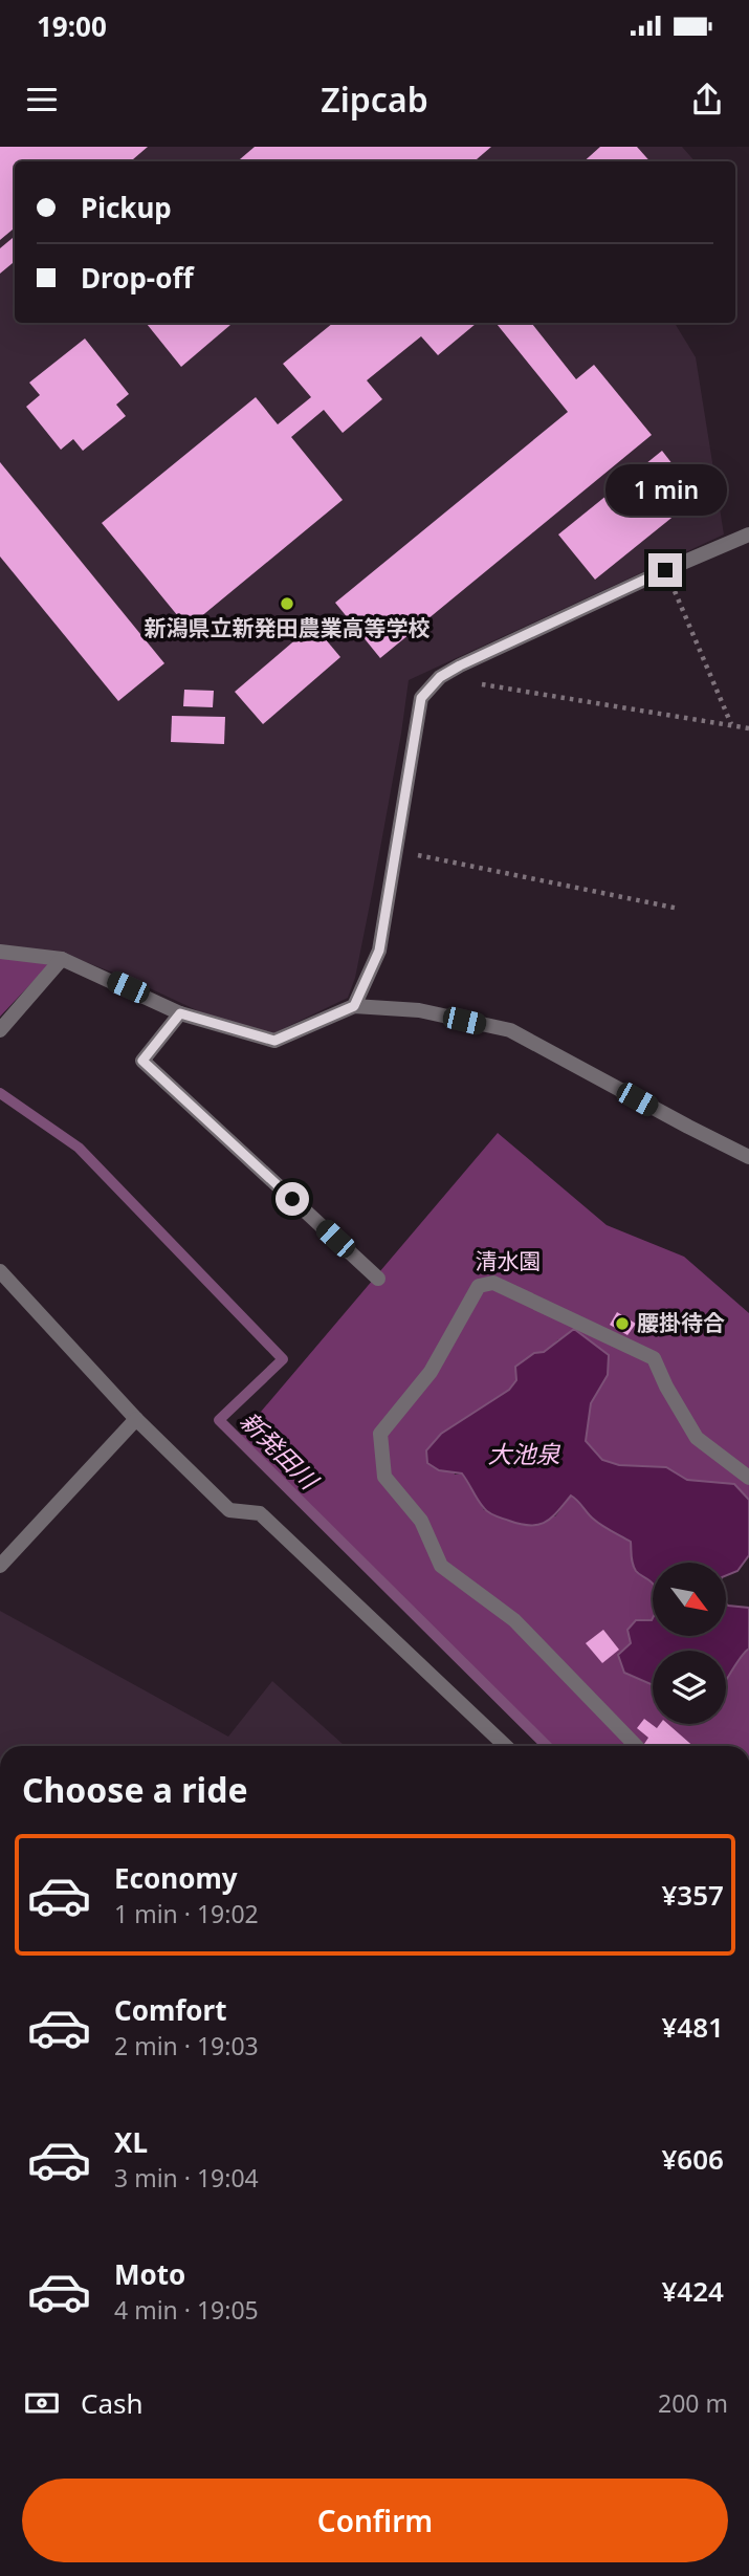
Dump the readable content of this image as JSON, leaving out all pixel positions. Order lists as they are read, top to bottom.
{
  "water": ["新発田川", "大池泉"],
  "parks": ["清水園"],
  "places": ["新潟県立新発田農業高等学校", "腰掛待合"],
  "north": "bottom right",
  "page": {
    "status": "19:00",
    "header": "Zipcab",
    "banner": ["Pickup", "Drop-off"],
    "bubble": "1 min",
    "heading": "Choose a ride",
    "list": [
      {
        "name": "Economy",
        "note": "1 min · 19:02",
        "value": "¥357"
      },
      {
        "name": "Comfort",
        "note": "2 min · 19:03",
        "value": "¥481"
      },
      {
        "name": "XL",
        "note": "3 min · 19:04",
        "value": "¥606"
      },
      {
        "name": "Moto",
        "note": "4 min · 19:05",
        "value": "¥424"
      }
    ],
    "pay": ["Cash", "200 m"],
    "buttons": "Confirm"
  }
}
